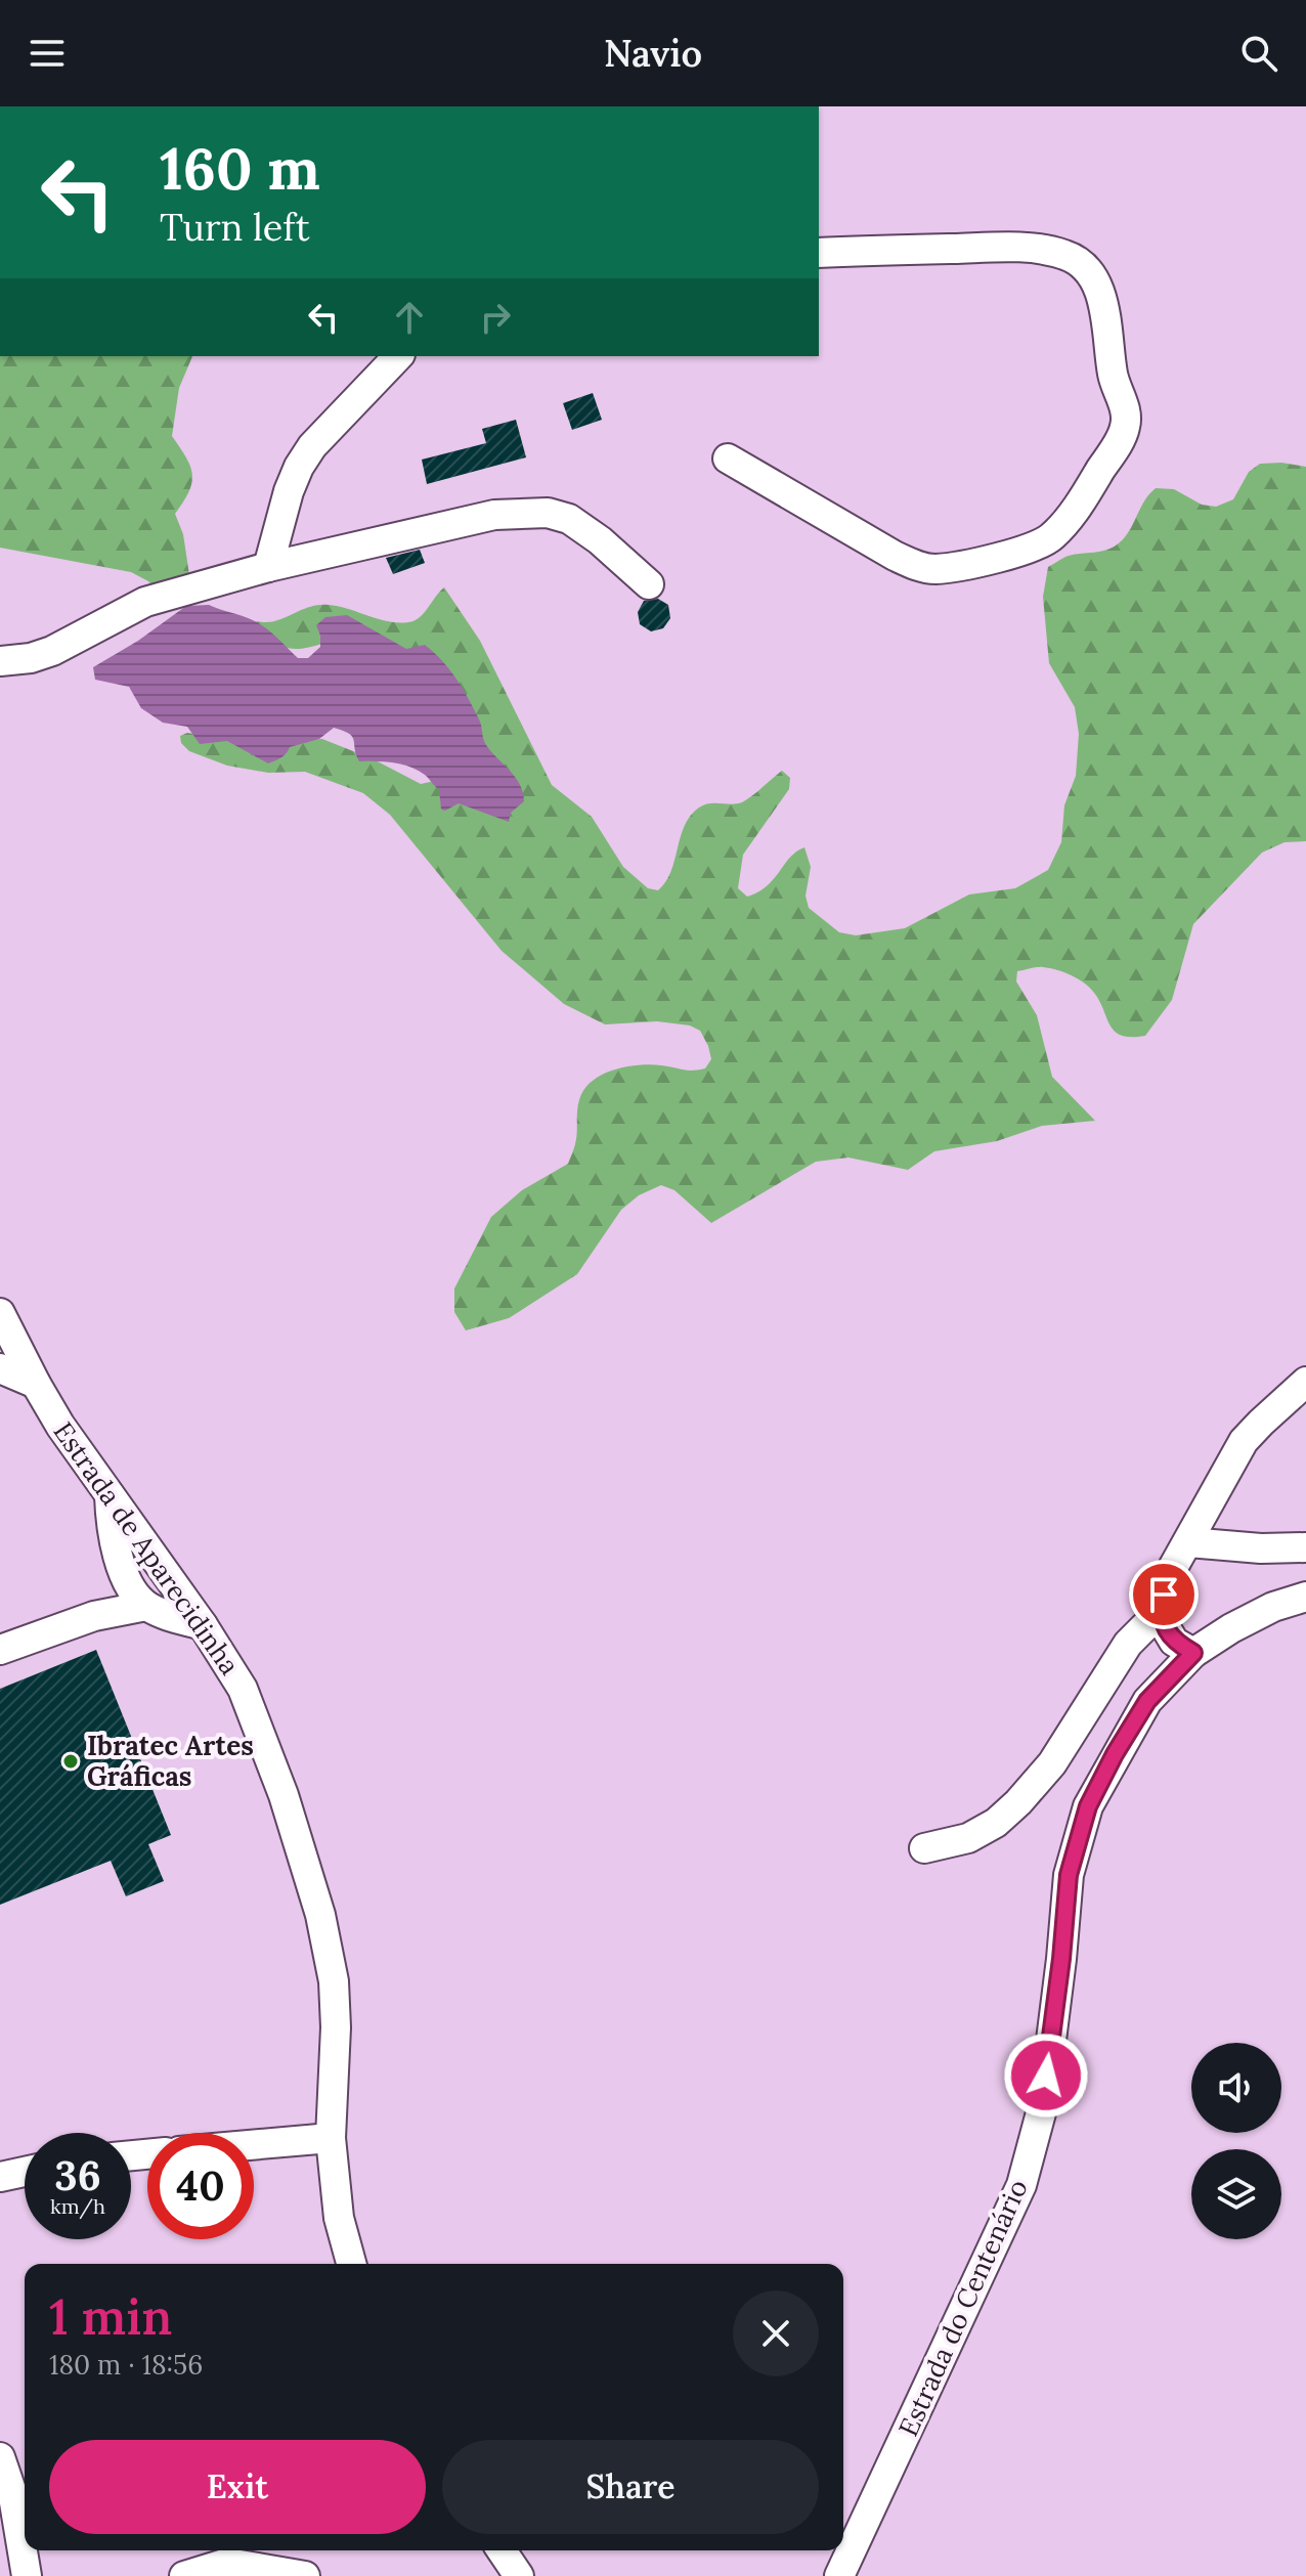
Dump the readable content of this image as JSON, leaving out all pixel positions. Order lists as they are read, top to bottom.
{
  "streets": {
    "street": ["Estrada de Aparecidinha", "Estrada do Centenário"]
  },
  "places": ["Ibratec Artes Gráficas"],
  "page": {
    "header": "Navio",
    "turn": ["160 m", "Turn left"],
    "speed": "36 km/h",
    "limit": "40",
    "heading": ["1 min", "180 m · 18:56"],
    "buttons": ["Exit", "Share"]
  }
}
